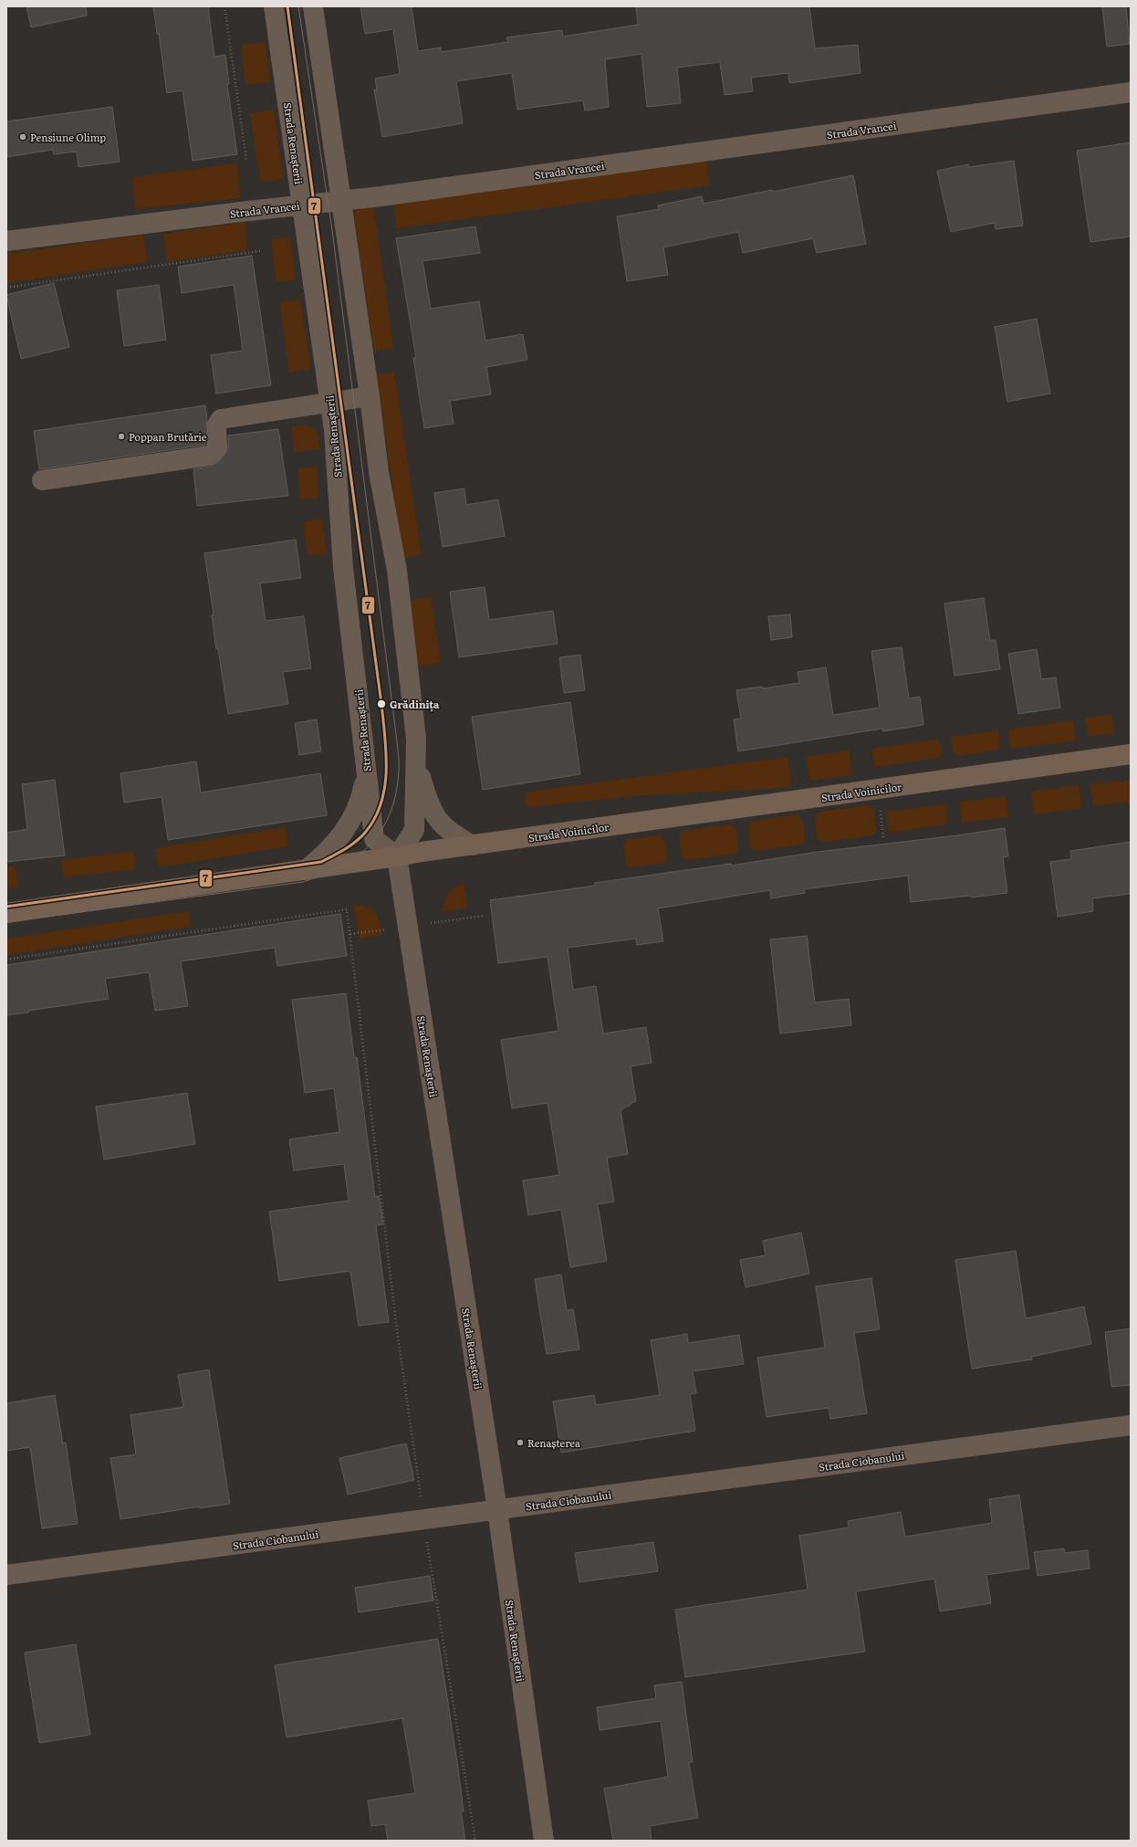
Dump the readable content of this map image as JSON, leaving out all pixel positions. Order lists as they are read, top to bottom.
{
  "streets": {
    "main road": ["Strada Voinicilor"],
    "street": ["Strada Vrancei", "Strada Renașterii", "Strada Ciobanului"]
  },
  "crossings": [
    ["Strada Vrancei", "Strada Renașterii"],
    ["Strada Renașterii", "Strada Voinicilor"],
    ["Strada Renașterii", "Strada Ciobanului"]
  ],
  "places": [
    "Pensiune Olimp",
    "Poppan Brutărie",
    "Grădinița",
    "Renașterea"
  ],
  "lines": ["transit line 7"]
}
